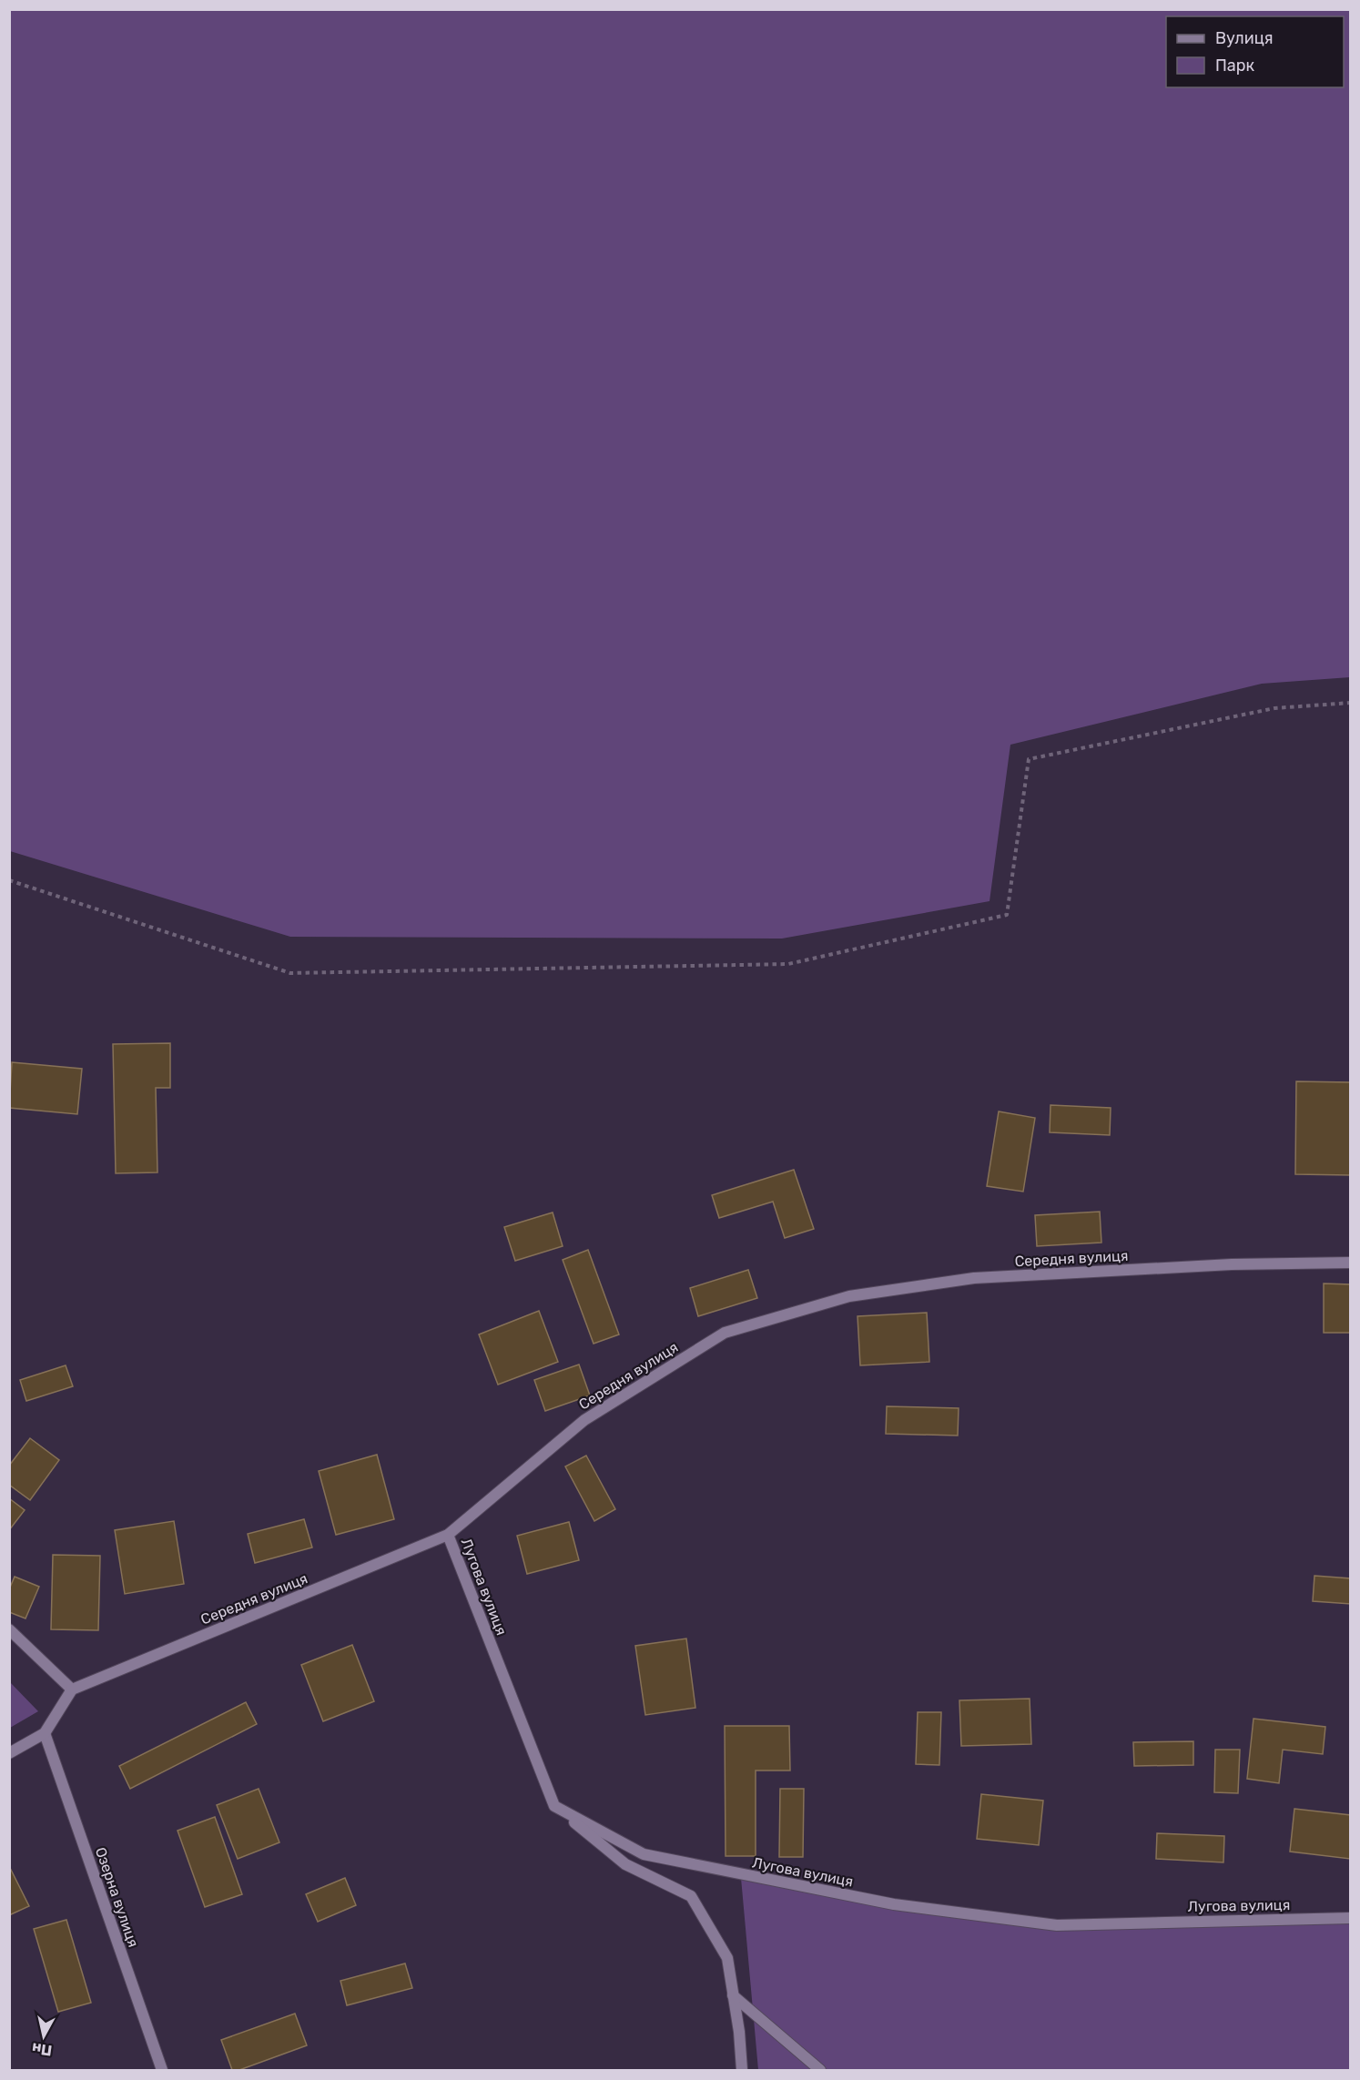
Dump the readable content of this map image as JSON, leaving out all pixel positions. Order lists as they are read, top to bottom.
{
  "streets": {
    "street": ["Середня вулиця", "Лугова вулиця", "Озерна вулиця"]
  },
  "crossings": [
    ["Середня вулиця", "Лугова вулиця"]
  ],
  "legend": ["Вулиця", "Парк"],
  "north": "bottom"
}
